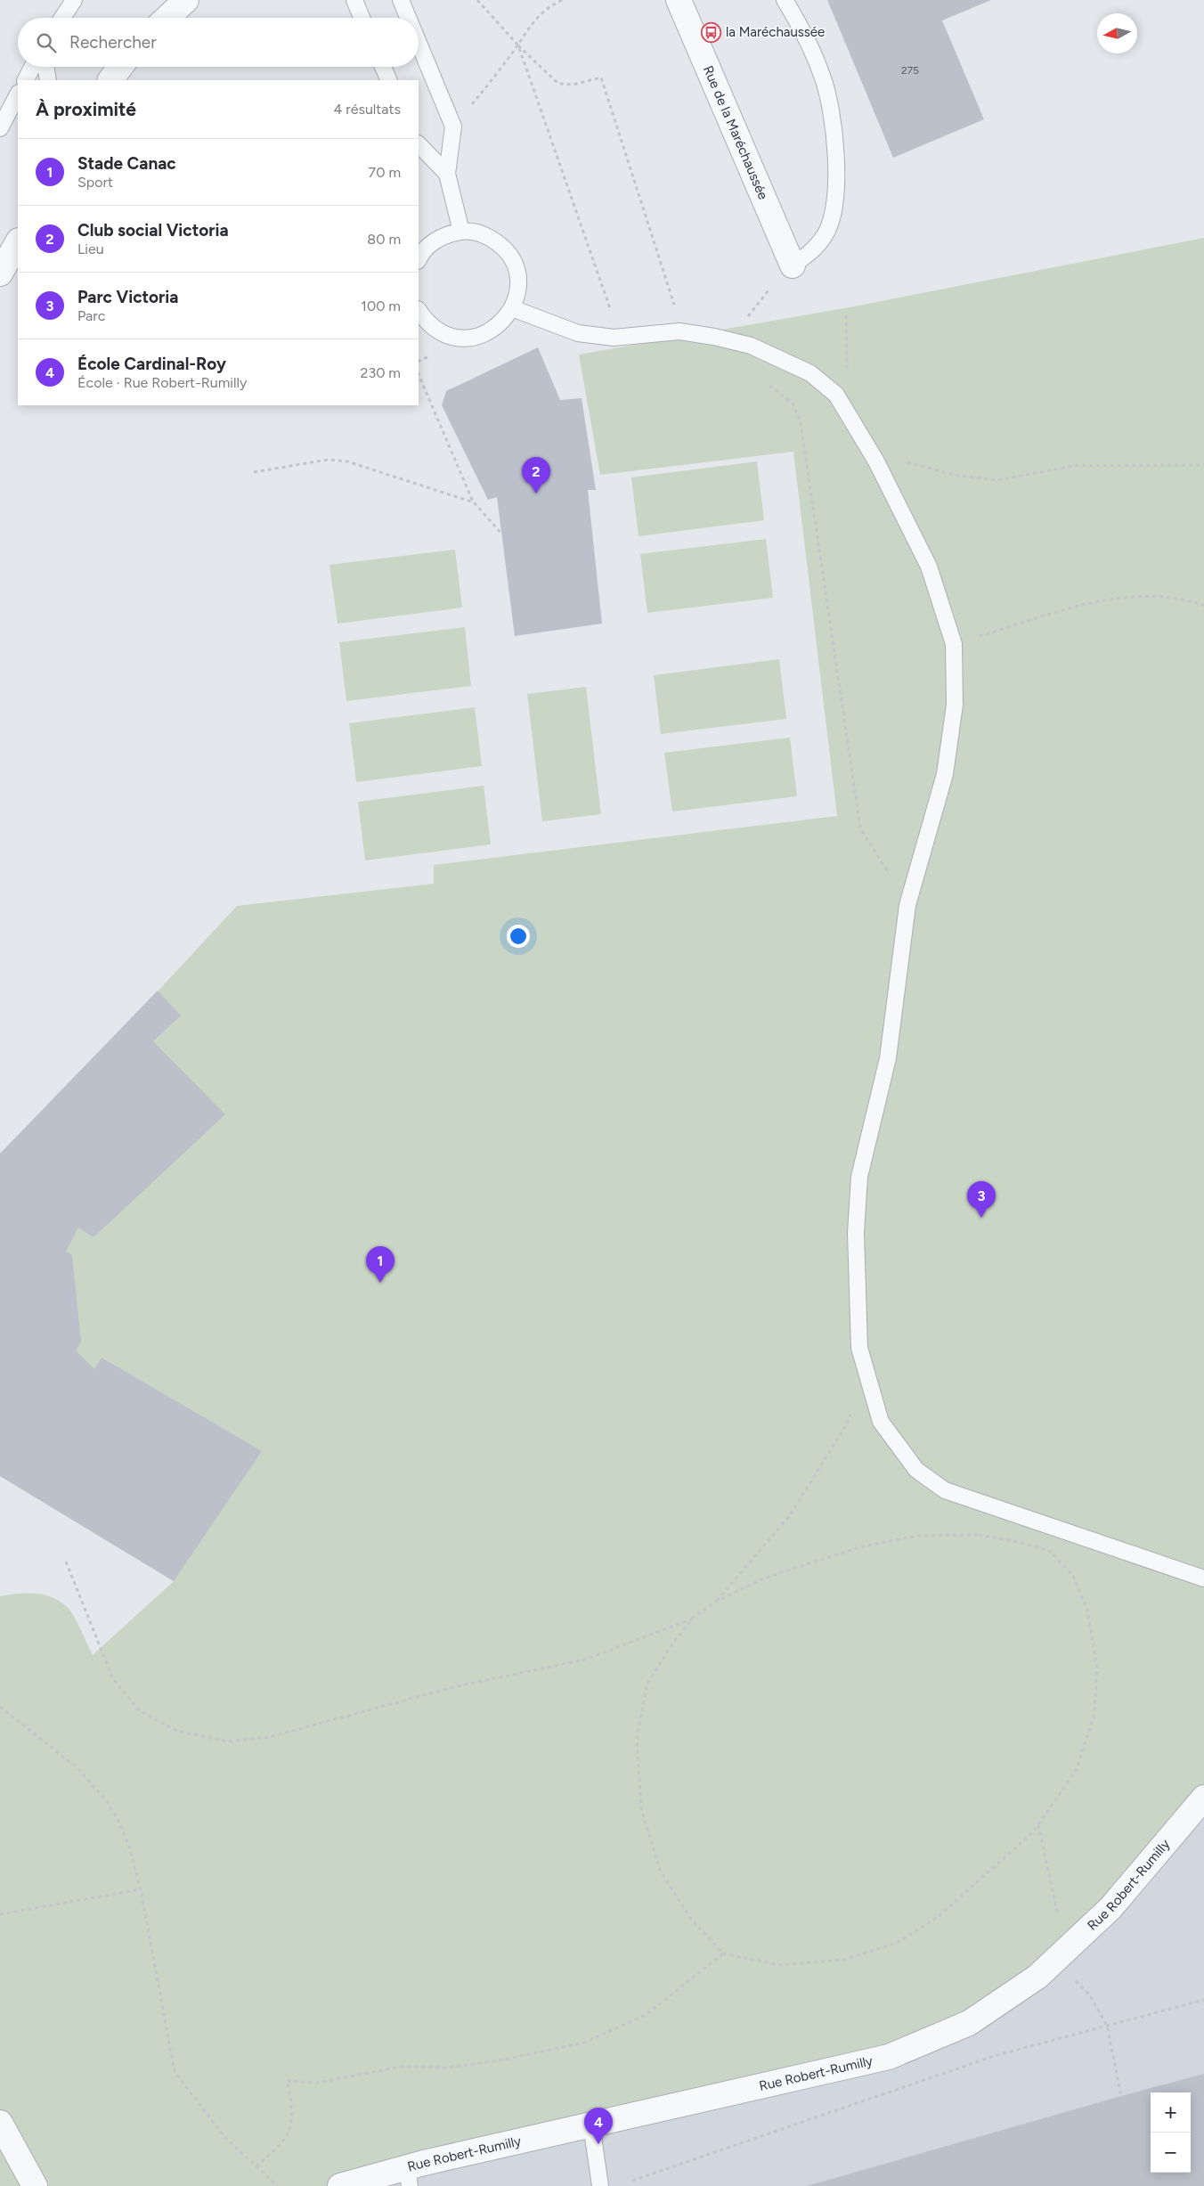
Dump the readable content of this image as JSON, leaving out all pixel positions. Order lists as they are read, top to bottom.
{
  "streets": {
    "street": ["Rue de la Maréchaussée", "Rue Robert-Rumilly"]
  },
  "places": {
    "bus stop": ["la Maréchaussée"]
  },
  "house_numbers": ["275"],
  "north": "left",
  "page": {
    "search": "Rechercher",
    "heading": ["À proximité", "4 résultats"],
    "list": [
      {
        "mark": "1",
        "name": "Stade Canac",
        "note": "Sport",
        "value": "70 m"
      },
      {
        "mark": "2",
        "name": "Club social Victoria",
        "note": "Lieu",
        "value": "80 m"
      },
      {
        "mark": "3",
        "name": "Parc Victoria",
        "note": "Parc",
        "value": "100 m"
      },
      {
        "mark": "4",
        "name": "École Cardinal-Roy",
        "note": "École · Rue Robert-Rumilly",
        "value": "230 m"
      }
    ],
    "pins": [
      "2",
      "3",
      "1",
      "4"
    ],
    "map_buttons": ["+", "−"]
  }
}
